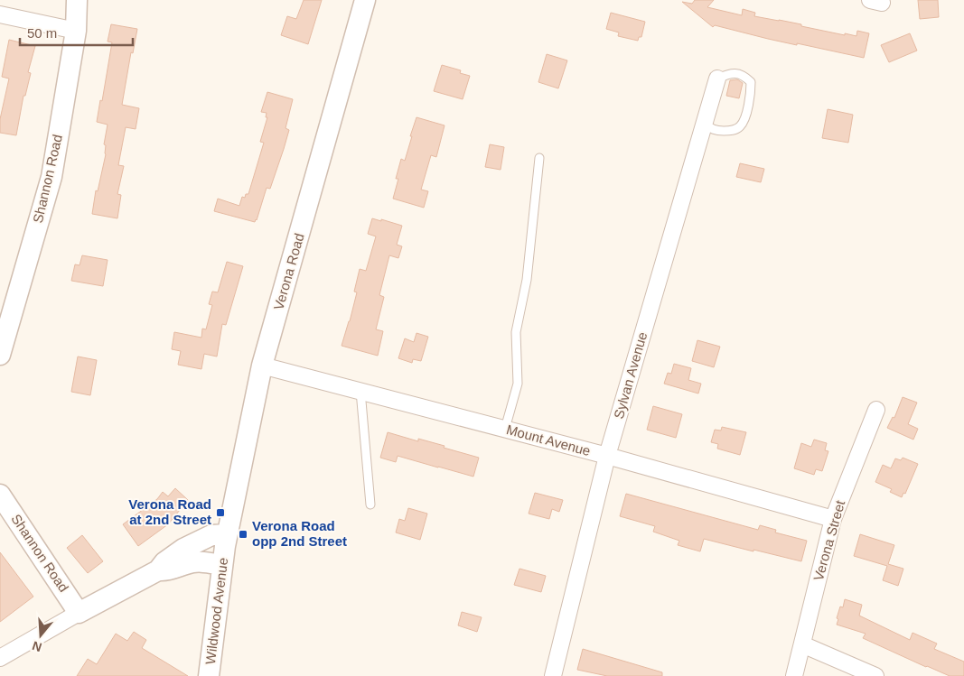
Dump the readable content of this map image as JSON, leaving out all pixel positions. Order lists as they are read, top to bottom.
{
  "streets": {
    "street": [
      "Shannon Road",
      "Verona Road",
      "Sylvan Avenue",
      "Mount Avenue",
      "Verona Street",
      "Wildwood Avenue"
    ]
  },
  "crossings": [
    ["Verona Road", "Mount Avenue"],
    ["Verona Road", "Wildwood Avenue"],
    ["Sylvan Avenue", "Mount Avenue"],
    ["Mount Avenue", "Verona Street"]
  ],
  "places": {
    "transit": ["Verona Road at 2nd Street", "Verona Road opp 2nd Street"]
  },
  "scale_bar": "50 m",
  "north": "bottom"
}
